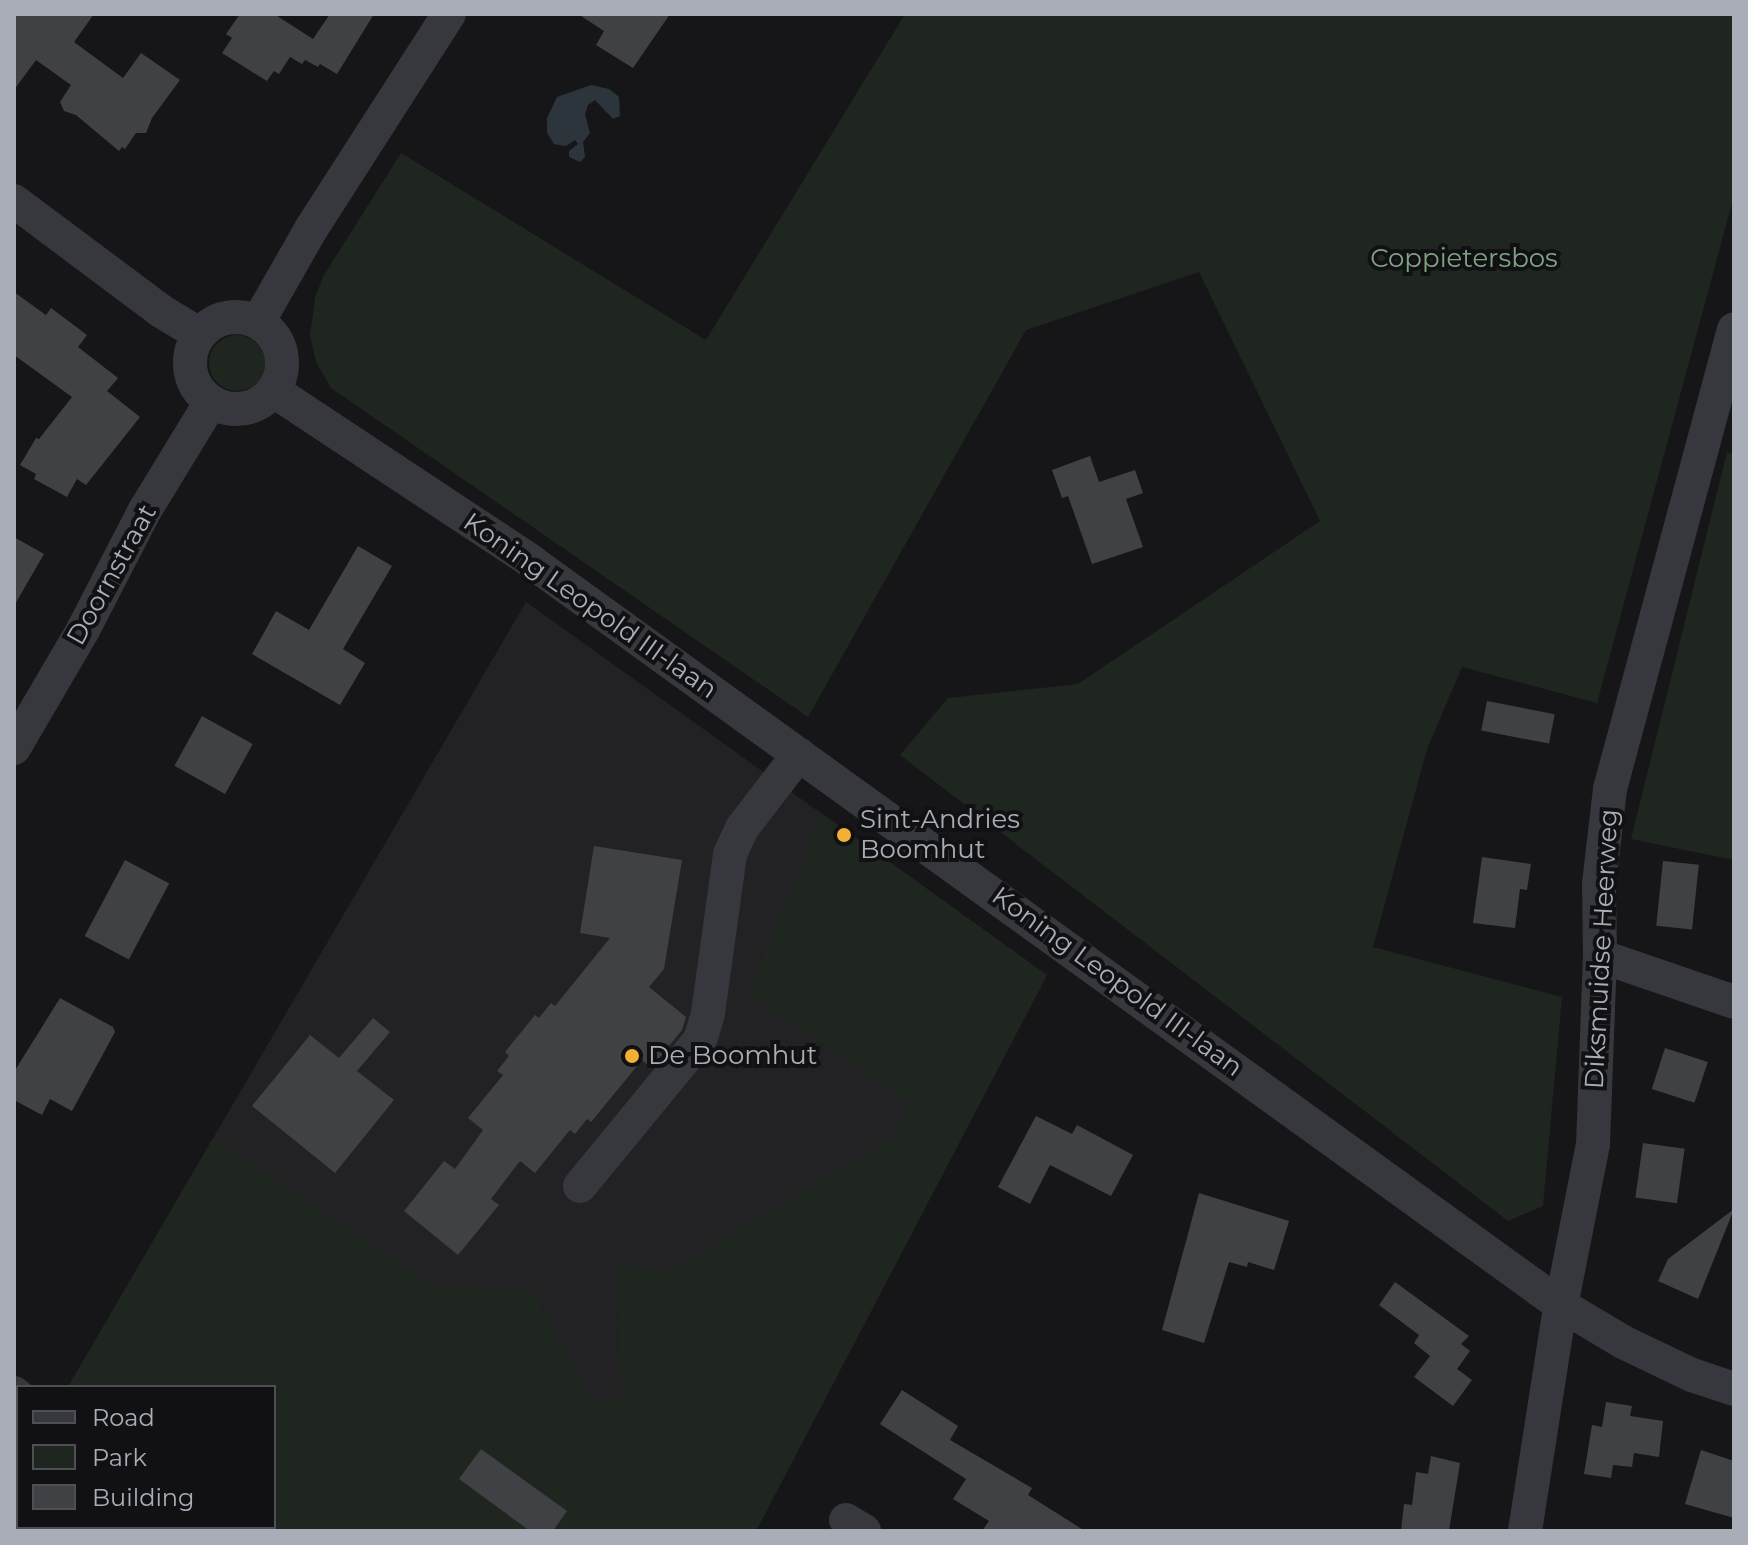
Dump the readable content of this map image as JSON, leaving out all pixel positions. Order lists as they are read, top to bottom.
{
  "streets": {
    "street": ["Doornstraat", "Koning Leopold III-laan", "Diksmuidse Heerweg"]
  },
  "crossings": [
    ["Doornstraat", "Koning Leopold III-laan"],
    ["Koning Leopold III-laan", "Diksmuidse Heerweg"]
  ],
  "parks": ["Coppietersbos"],
  "places": ["Sint-Andries Boomhut", "De Boomhut"],
  "legend": ["Road", "Park", "Building"]
}
